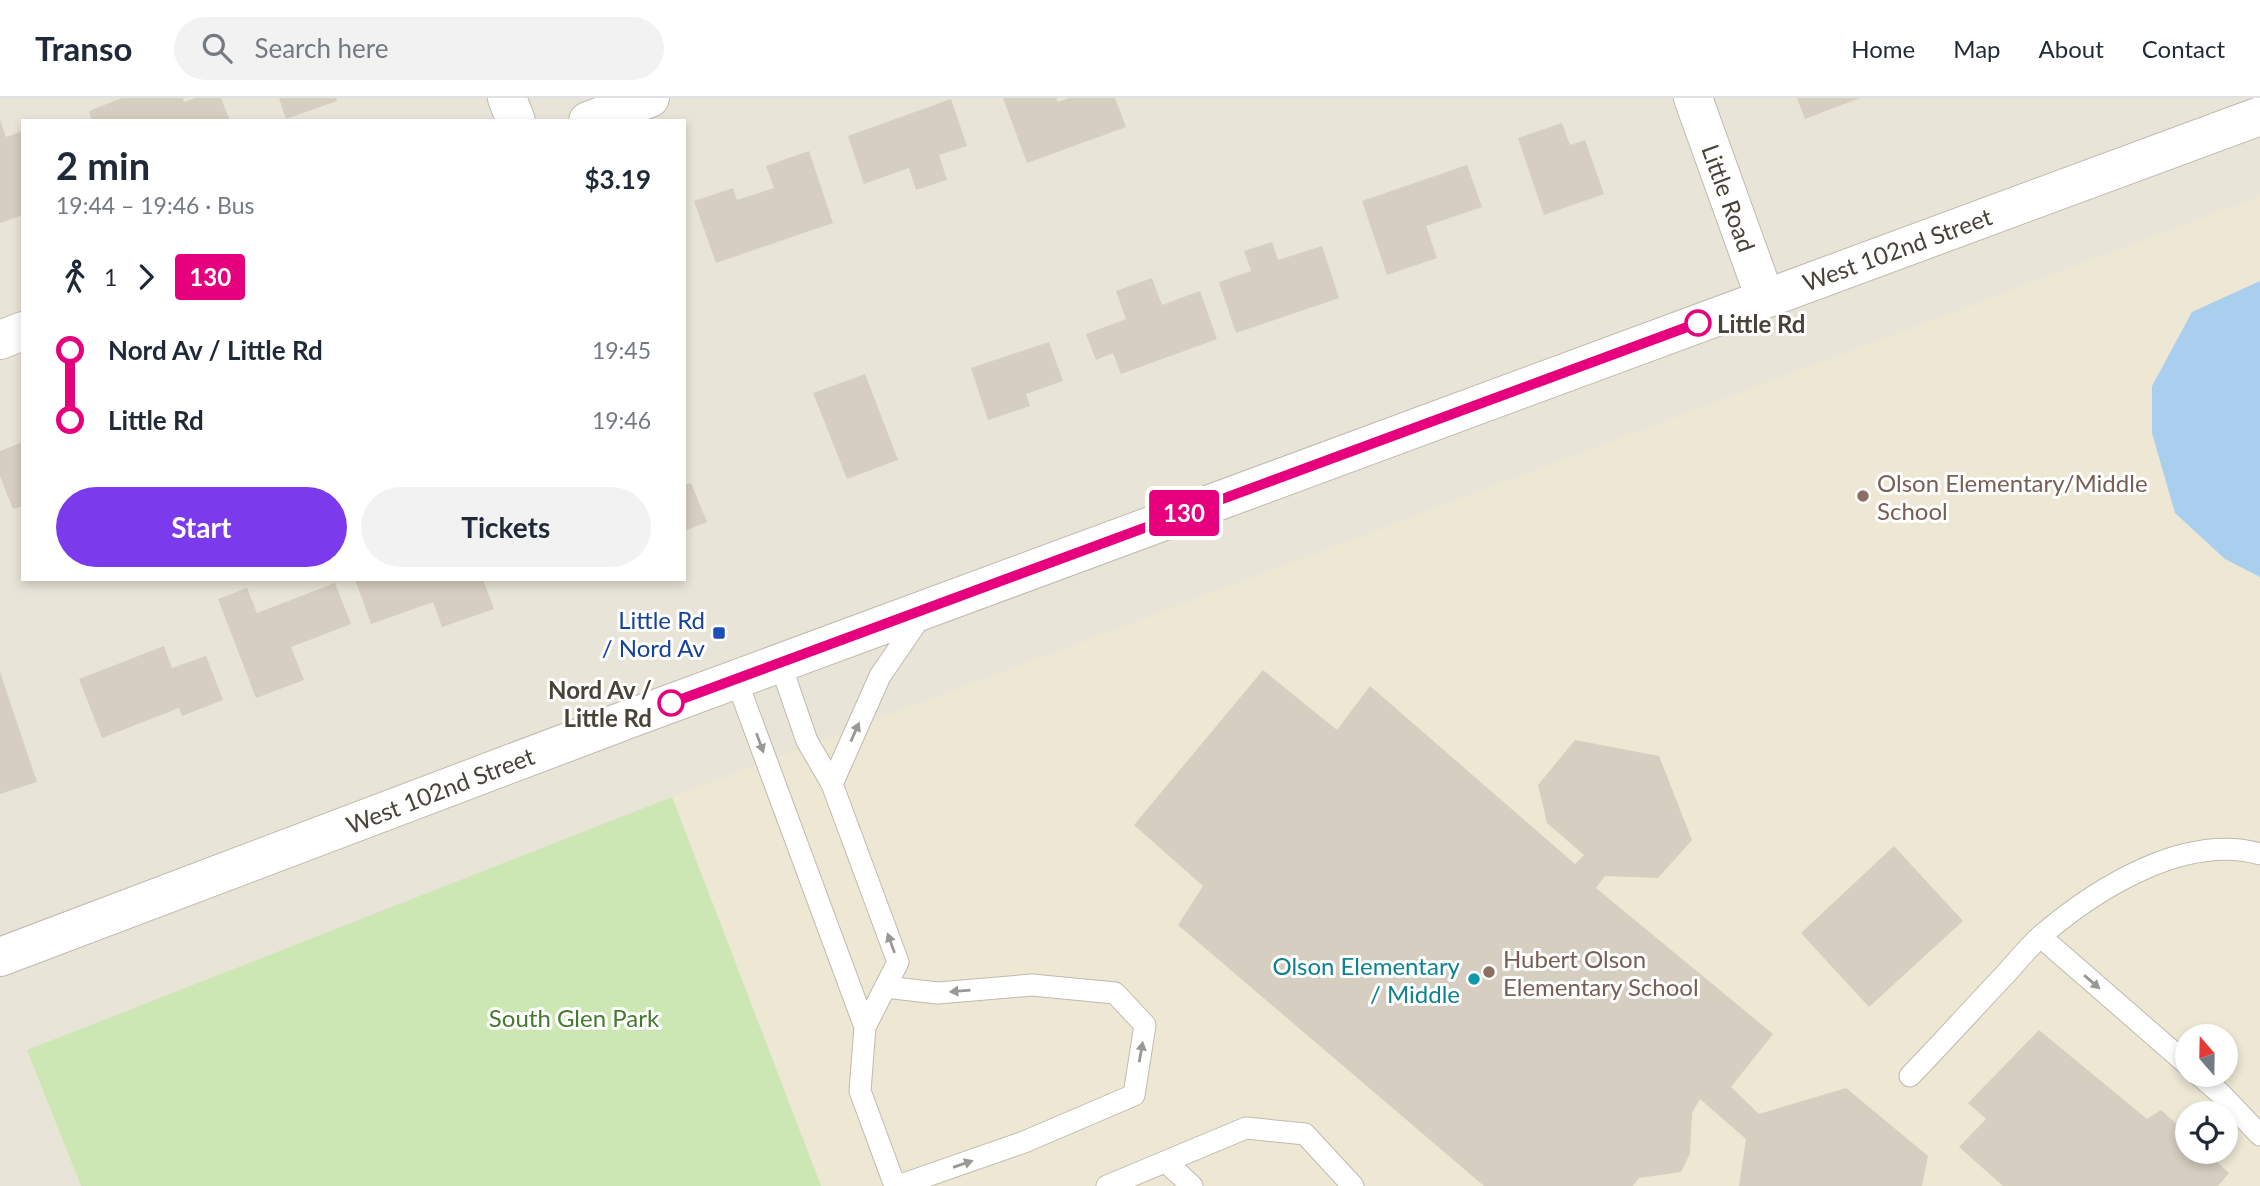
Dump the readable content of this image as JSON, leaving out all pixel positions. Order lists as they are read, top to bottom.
{
  "streets": {
    "street": ["Little Road", "West 102nd Street"]
  },
  "crossings": [
    ["Little Road", "West 102nd Street"]
  ],
  "parks": ["South Glen Park"],
  "places": {
    "other": [
      "Little Rd",
      "Olson Elementary/Middle School",
      "Nord Av / Little Rd",
      "Hubert Olson Elementary School",
      "Olson Elementary / Middle"
    ],
    "transit": ["Little Rd / Nord Av"]
  },
  "lines": ["bus line 130"],
  "north": "top",
  "page": {
    "header": "Transo",
    "search": "Search here",
    "nav": [
      "Home",
      "Map",
      "About",
      "Contact"
    ],
    "on_map": "130",
    "heading": ["2 min", "19:44 – 19:46 · Bus", "$3.19"],
    "legs": ["1", "130"],
    "list": [
      {
        "name": "Nord Av / Little Rd",
        "value": "19:45"
      },
      {
        "name": "Little Rd",
        "value": "19:46"
      }
    ],
    "buttons": ["Start", "Tickets"]
  }
}
